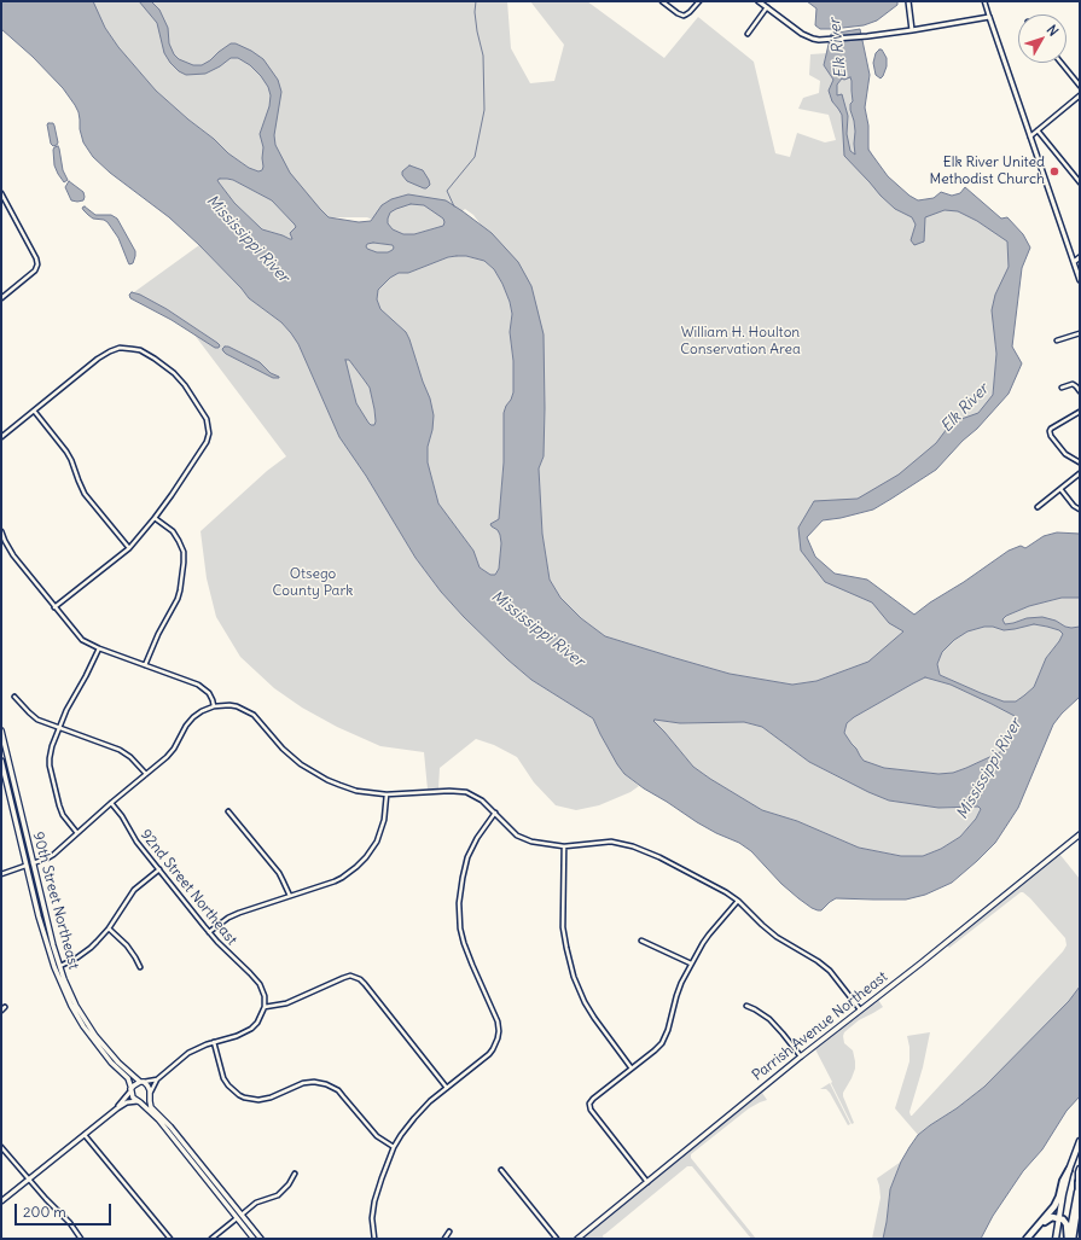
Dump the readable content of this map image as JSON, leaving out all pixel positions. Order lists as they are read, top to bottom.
{
  "streets": {
    "main road": ["90th Street Northeast", "Parrish Avenue Northeast"],
    "street": ["92nd Street Northeast"]
  },
  "water": ["Elk River", "Mississippi River"],
  "parks": ["William H. Houlton Conservation Area", "Otsego County Park"],
  "places": ["Elk River United Methodist Church"],
  "scale_bar": "200 m",
  "north": "top right"
}
